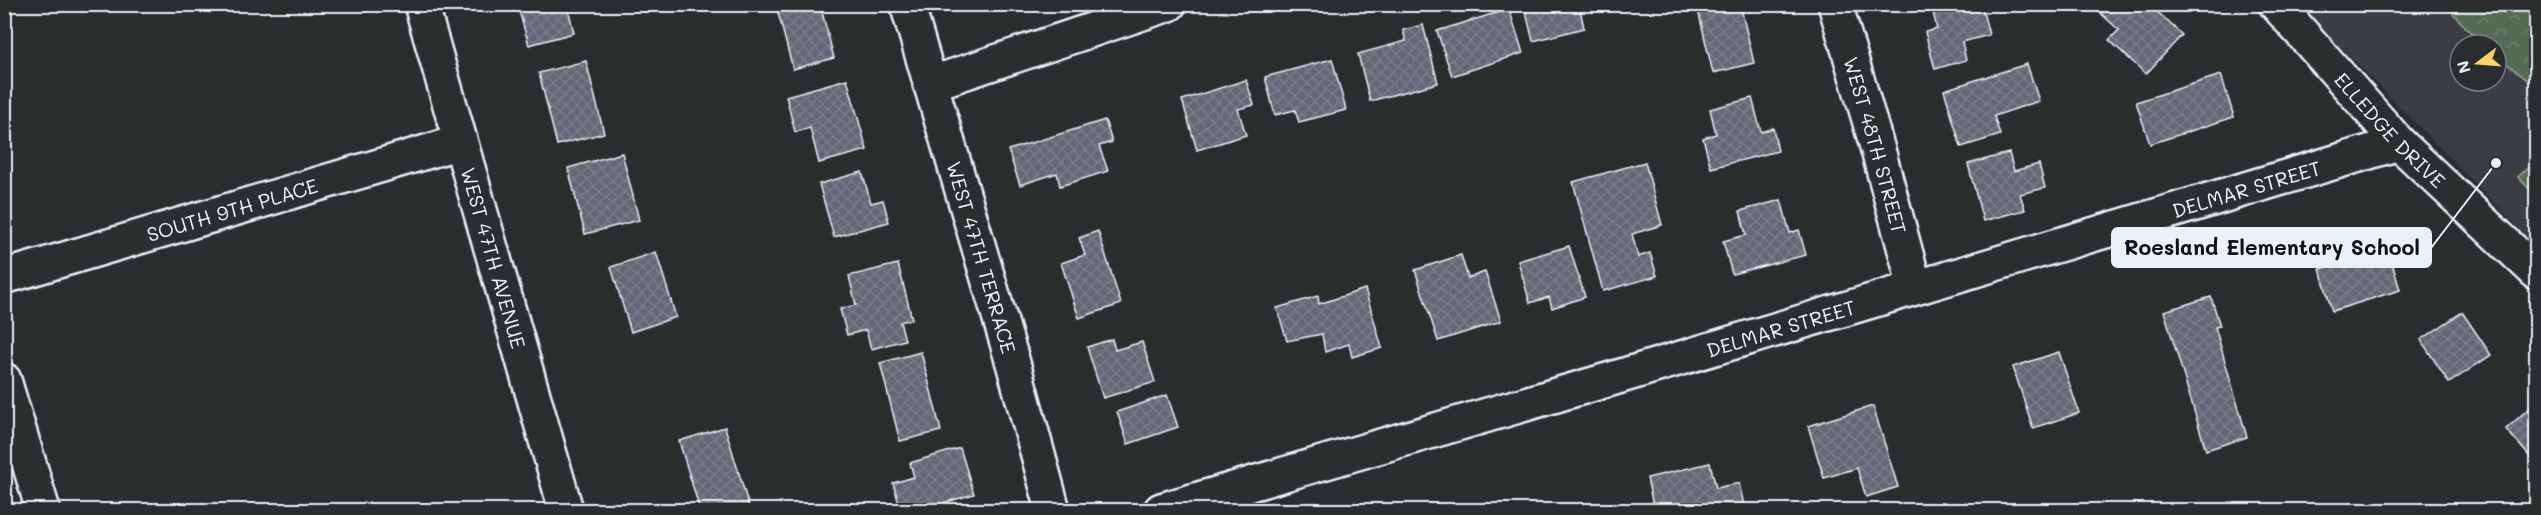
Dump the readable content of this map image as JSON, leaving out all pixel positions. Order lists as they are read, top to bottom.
{
  "streets": {
    "street": [
      "ELLEDGE DRIVE",
      "WEST 48TH STREET",
      "DELMAR STREET",
      "SOUTH 9TH PLACE",
      "WEST 47TH TERRACE",
      "WEST 47TH AVENUE"
    ]
  },
  "crossings": [
    ["ELLEDGE DRIVE", "DELMAR STREET"],
    ["WEST 48TH STREET", "DELMAR STREET"],
    ["SOUTH 9TH PLACE", "WEST 47TH AVENUE"]
  ],
  "places": ["Roesland Elementary School"],
  "north": "left"
}
